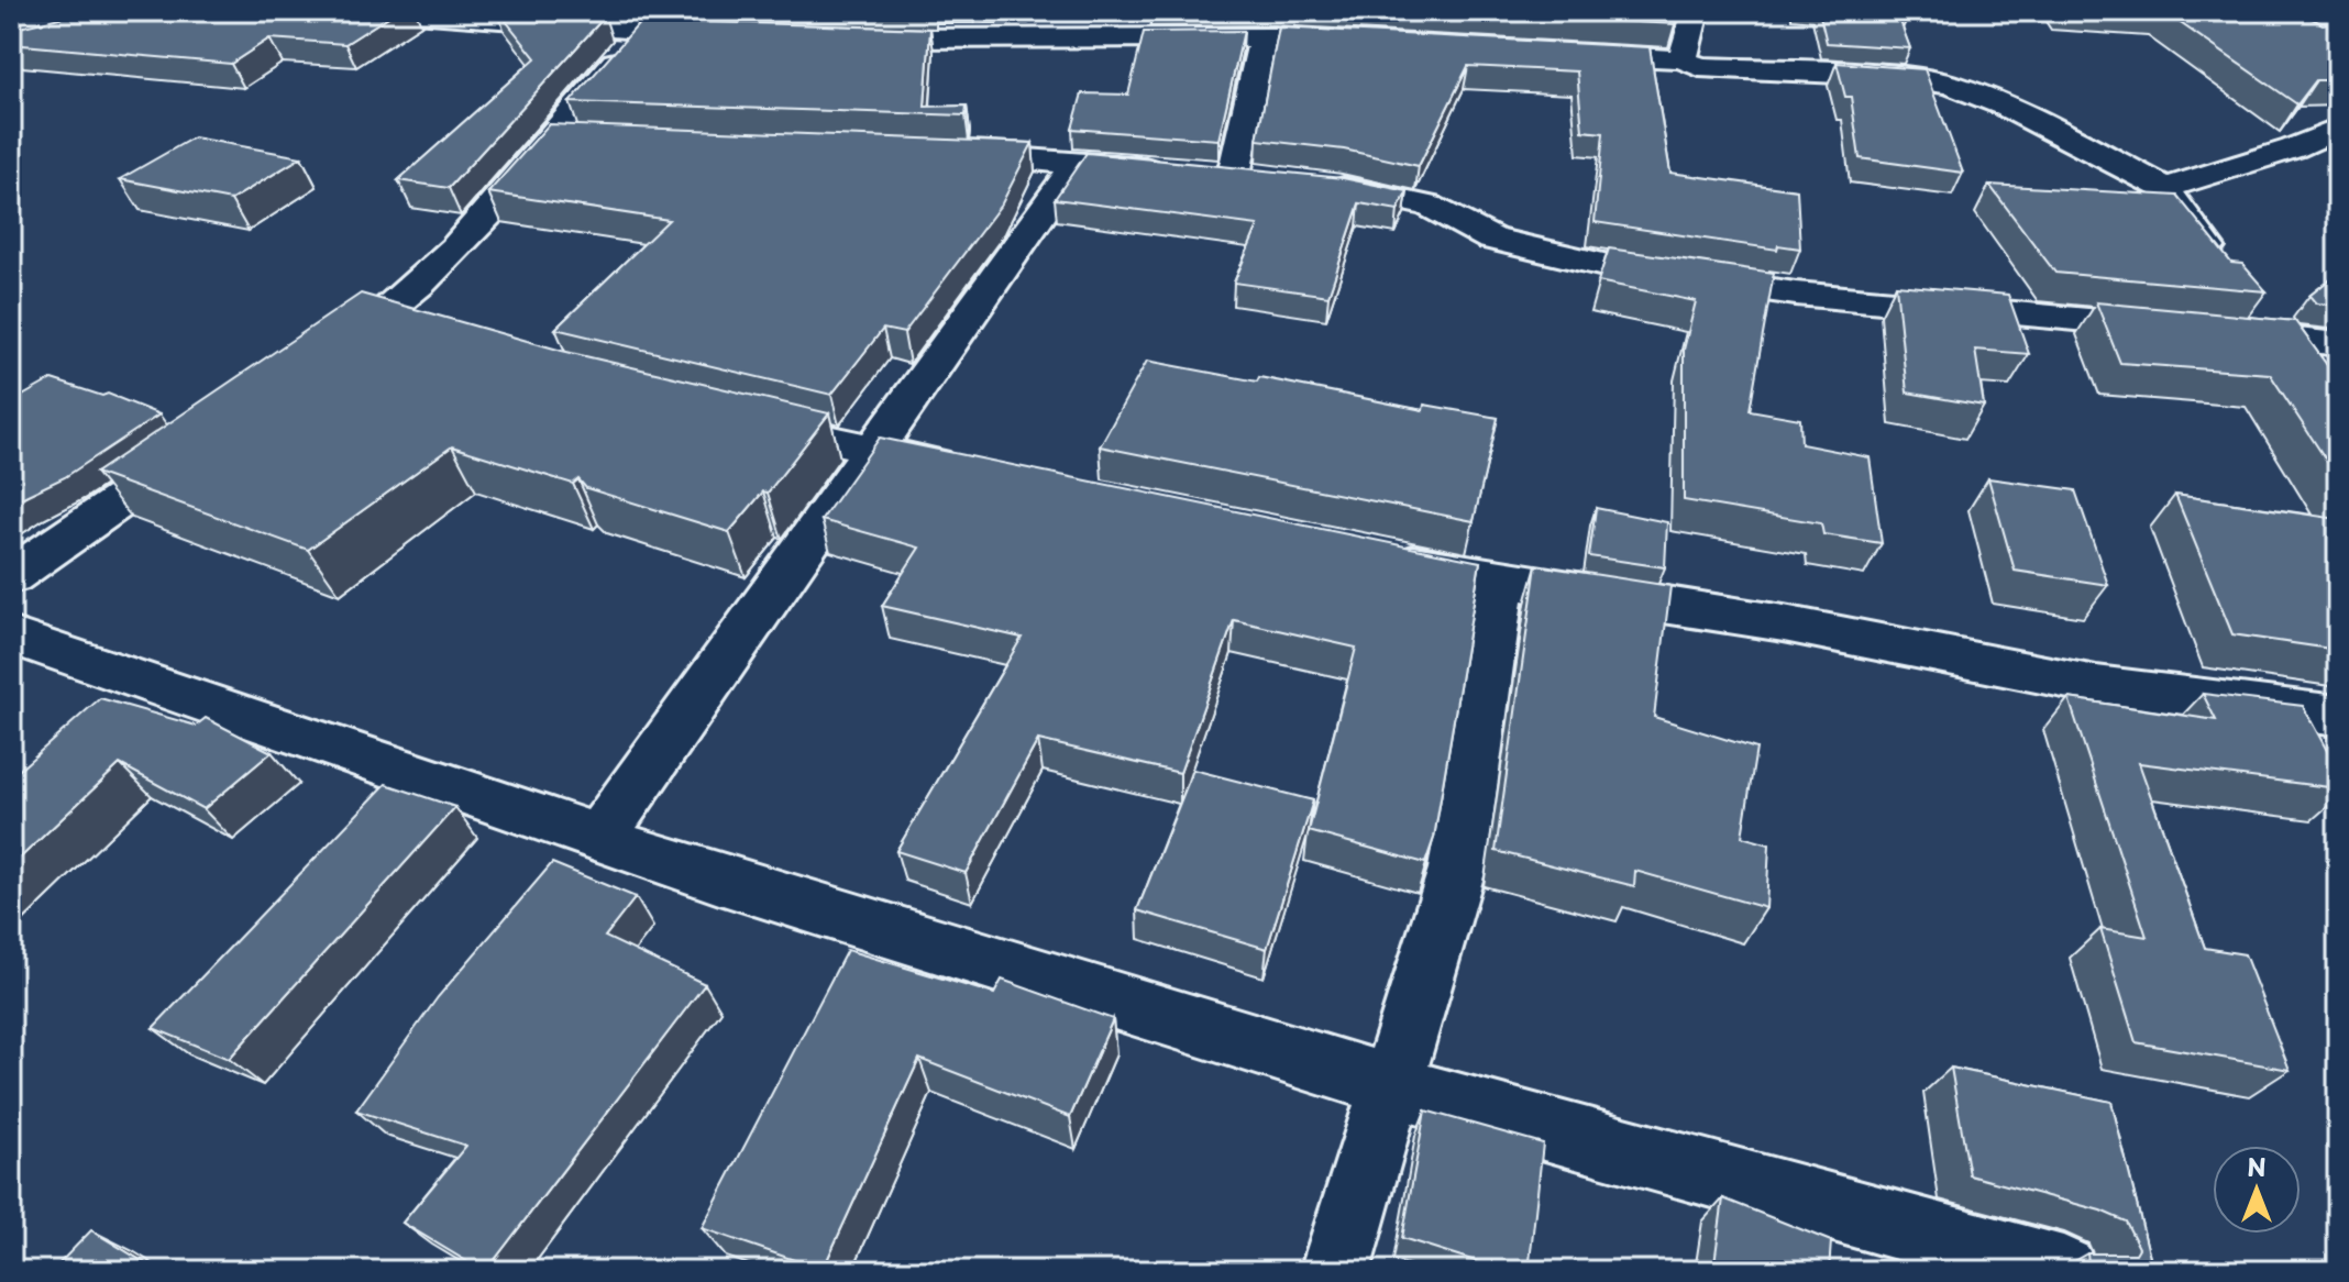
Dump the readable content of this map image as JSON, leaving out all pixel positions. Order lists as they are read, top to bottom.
{
  "north": "top"
}
